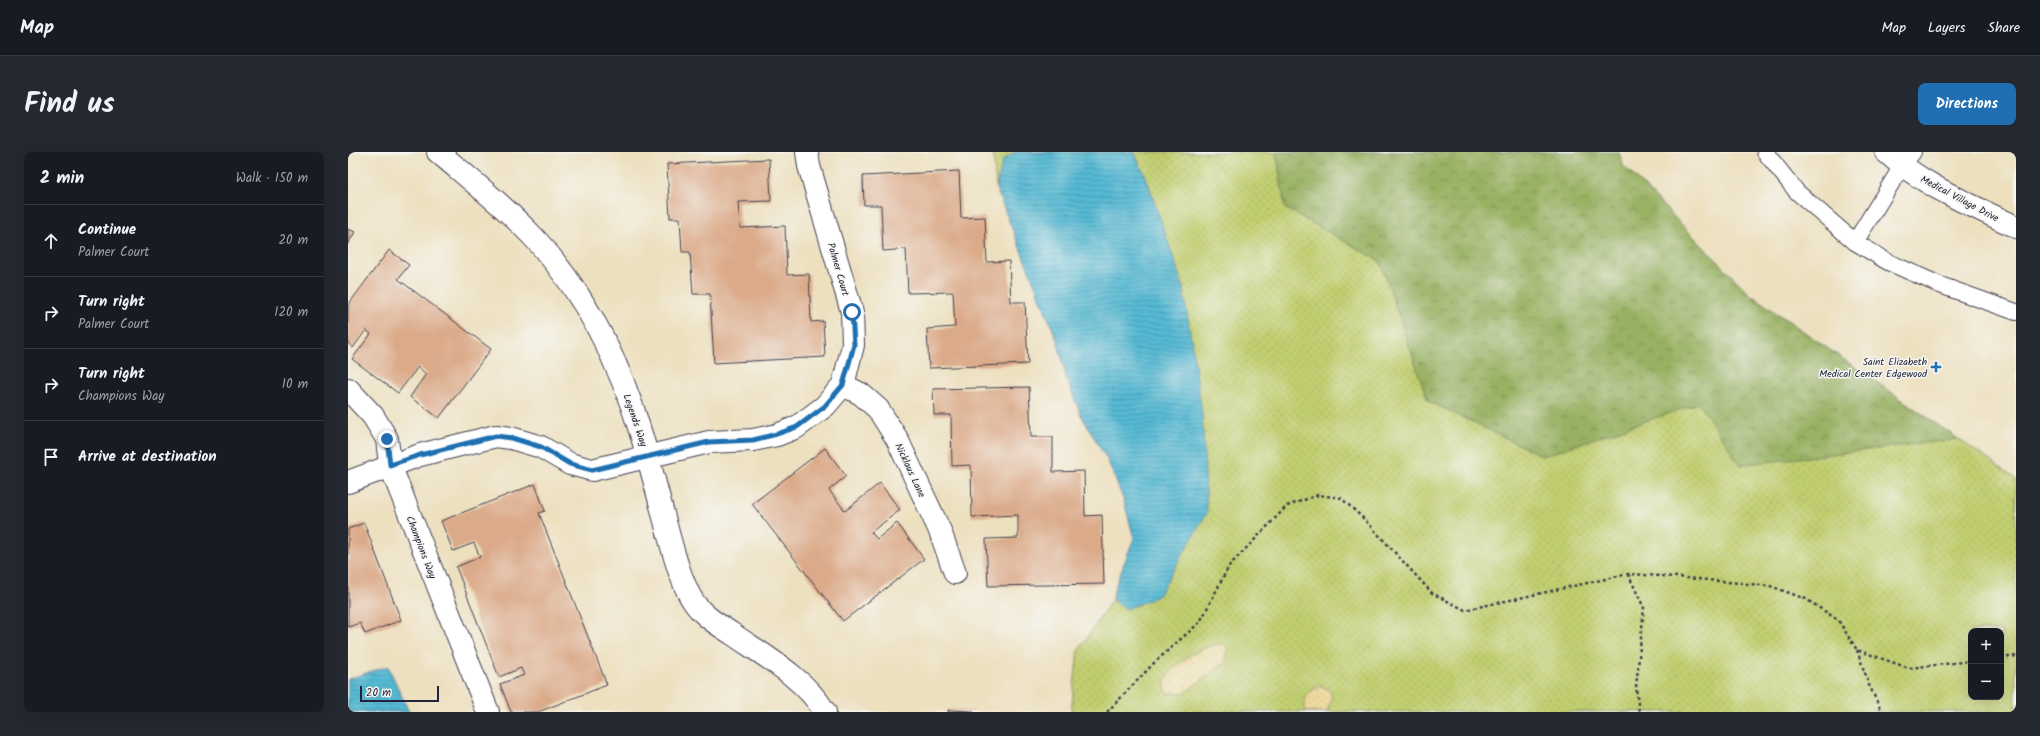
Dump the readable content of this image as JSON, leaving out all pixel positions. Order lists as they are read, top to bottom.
{
  "streets": {
    "street": [
      "Medical Village Drive",
      "Palmer Court",
      "Legends Way",
      "Nicklaus Lane",
      "Champions Way"
    ]
  },
  "crossings": [
    ["Palmer Court", "Legends Way"],
    ["Palmer Court", "Nicklaus Lane"],
    ["Palmer Court", "Champions Way"]
  ],
  "places": {
    "health": ["Saint Elizabeth Medical Center Edgewood"]
  },
  "scale_bar": "20 m",
  "page": {
    "header": "Map",
    "nav": ["Map", "Layers", "Share"],
    "title": "Find us",
    "buttons": "Directions",
    "heading": ["2 min", "Walk · 150 m"],
    "list": [
      ["Continue", "Palmer Court", "20 m"],
      ["Turn right", "Palmer Court", "120 m"],
      ["Turn right", "Champions Way", "10 m"],
      "Arrive at destination"
    ],
    "map_buttons": ["+", "−"],
    "scale": "20 m"
  }
}
